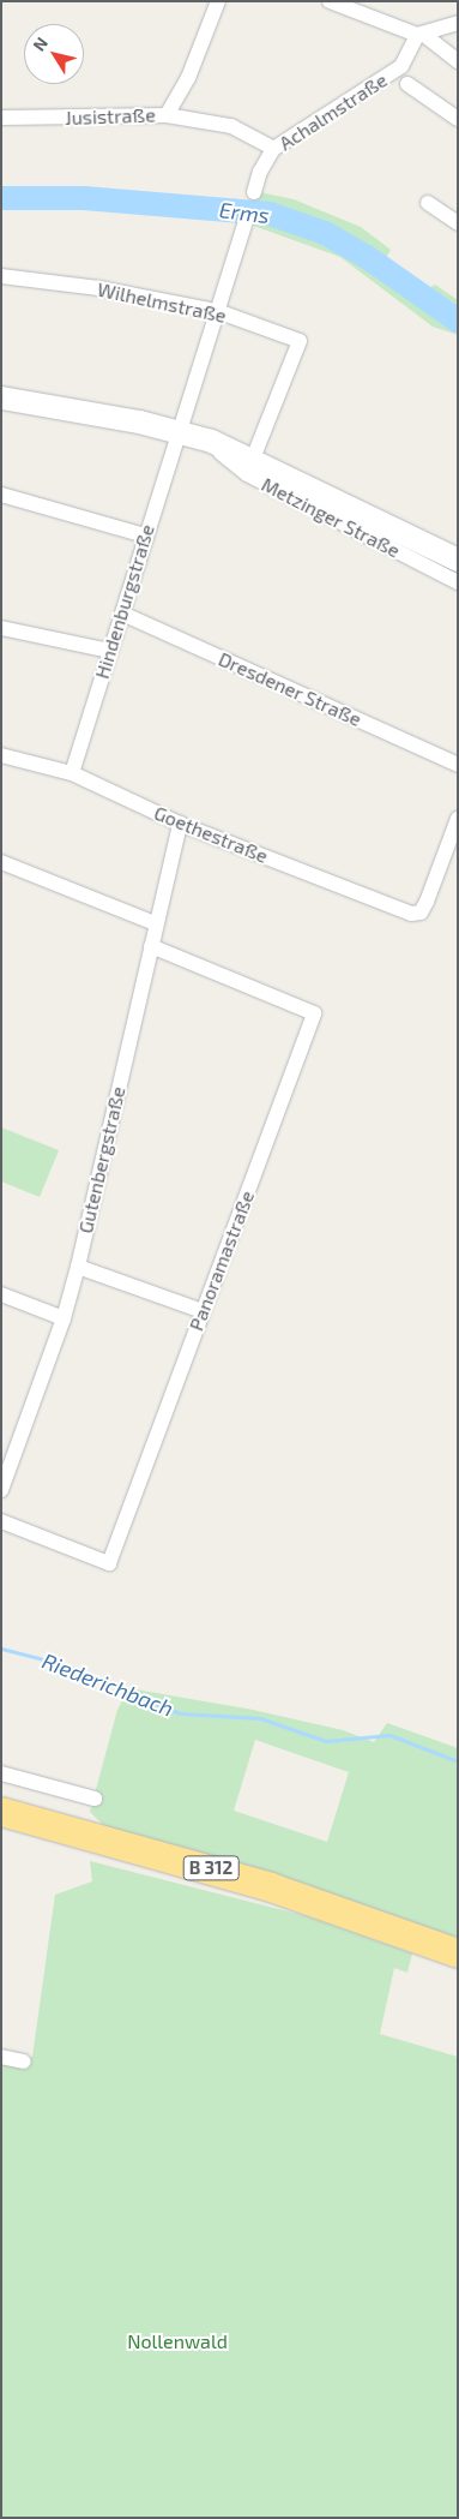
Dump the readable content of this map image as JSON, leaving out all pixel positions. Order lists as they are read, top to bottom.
{
  "streets": {
    "highway": ["B 312"],
    "street": [
      "Achalmstraße",
      "Jusistraße",
      "Wilhelmstraße",
      "Metzinger Straße",
      "Hindenburgstraße",
      "Dresdener Straße",
      "Goethestraße",
      "Gutenbergstraße",
      "Panoramastraße"
    ]
  },
  "crossings": [
    ["Wilhelmstraße", "Metzinger Straße"],
    ["Wilhelmstraße", "Hindenburgstraße"],
    ["Metzinger Straße", "Hindenburgstraße"],
    ["Hindenburgstraße", "Dresdener Straße"],
    ["Hindenburgstraße", "Goethestraße"],
    ["Goethestraße", "Gutenbergstraße"],
    ["Gutenbergstraße", "Panoramastraße"]
  ],
  "water": ["Erms", "Riederichbach"],
  "parks": ["Nollenwald"],
  "north": "top left"
}
